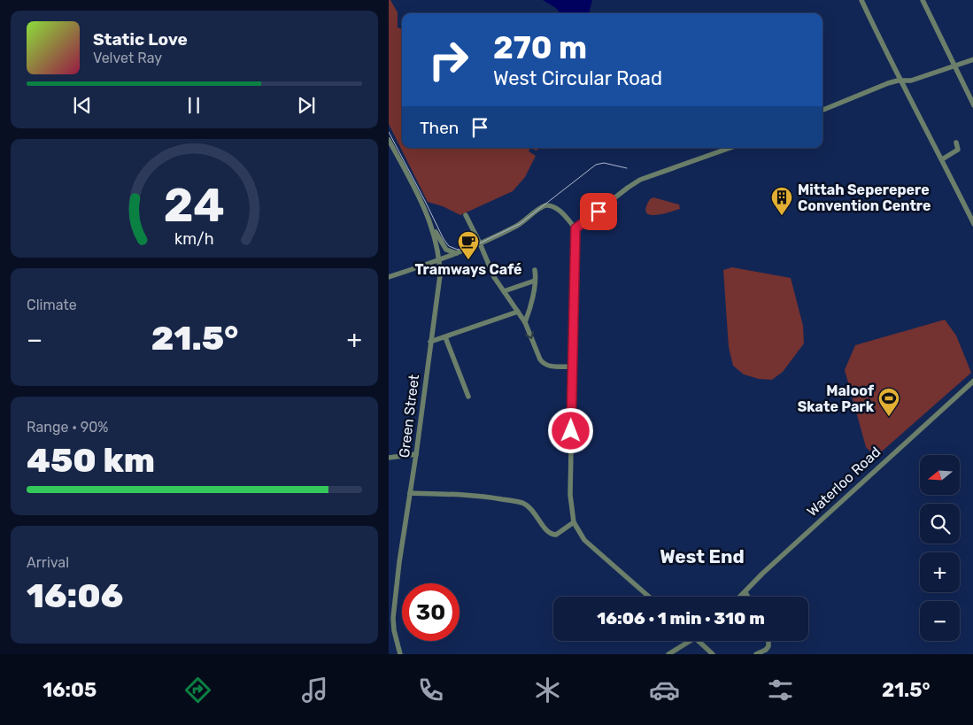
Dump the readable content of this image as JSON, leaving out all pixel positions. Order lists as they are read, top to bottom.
{
  "streets": {
    "street": ["Green Street", "Waterloo Road"]
  },
  "districts": ["West End"],
  "places": {
    "building": ["Mittah Seperepere Convention Centre"],
    "cafe": ["Tramways Café"],
    "sports": ["Maloof Skate Park"]
  },
  "north": "left",
  "page": {
    "turn": ["270 m", "West Circular Road"],
    "song": ["Static Love", "Velvet Ray"],
    "then": "Then",
    "tile": [
      "Climate",
      ["Range · 90%", "450 km"],
      ["Arrival", "16:06"]
    ],
    "heat": ["−", "21.5°", "+"],
    "map_buttons": ["+", "−"],
    "limit": "30",
    "trip": "16:06 · 1 min · 310 m",
    "tabs": ["16:05", "21.5°"],
    "gauge": ["24", "km/h"]
  }
}
